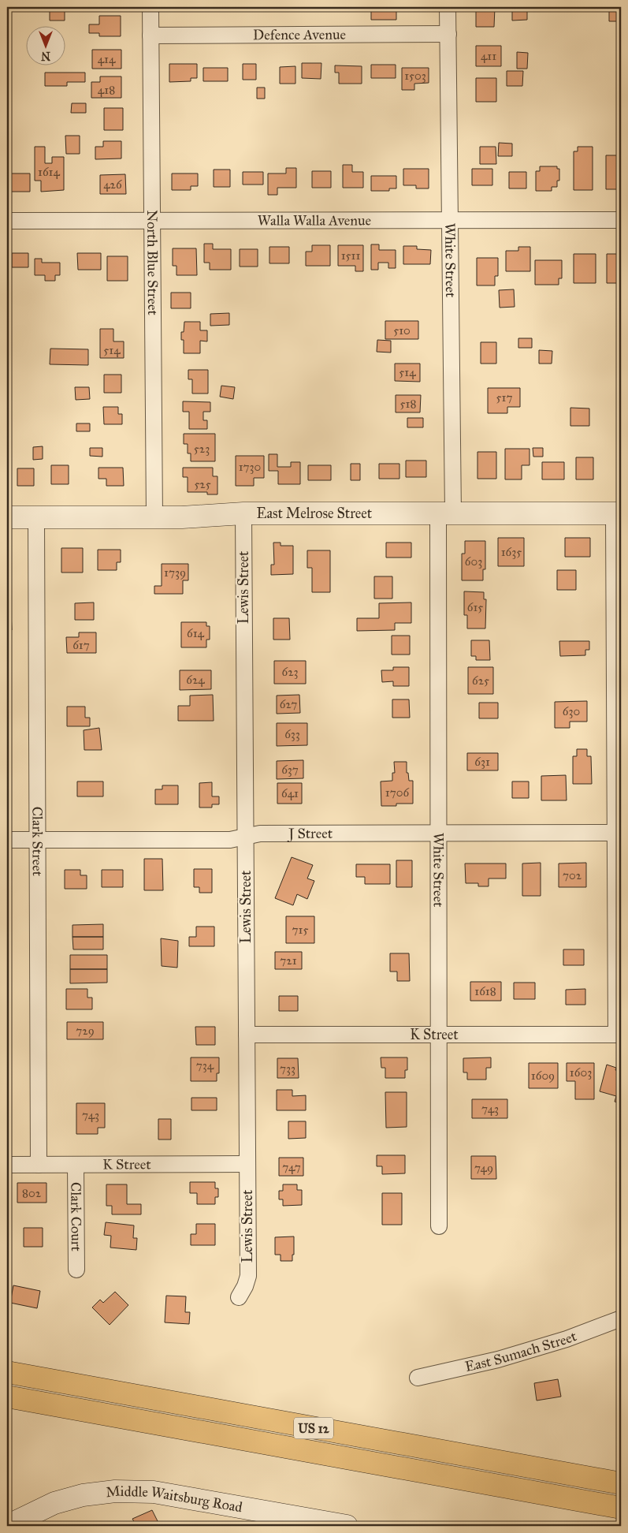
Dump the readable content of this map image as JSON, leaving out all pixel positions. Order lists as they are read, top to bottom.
{
  "streets": {
    "highway": ["US 12"],
    "main road": ["East Melrose Street", "Middle Waitsburg Road"],
    "street": [
      "Defence Avenue",
      "Walla Walla Avenue",
      "White Street",
      "North Blue Street",
      "Lewis Street",
      "J Street",
      "Clark Street",
      "K Street",
      "Clark Court",
      "East Sumach Street"
    ]
  },
  "crossings": [
    ["Defence Avenue", "White Street"],
    ["Defence Avenue", "North Blue Street"],
    ["Walla Walla Avenue", "White Street"],
    ["Walla Walla Avenue", "North Blue Street"],
    ["White Street", "East Melrose Street"],
    ["White Street", "J Street"],
    ["White Street", "K Street"],
    ["North Blue Street", "East Melrose Street"],
    ["East Melrose Street", "Lewis Street"],
    ["East Melrose Street", "Clark Street"],
    ["Lewis Street", "J Street"],
    ["Lewis Street", "K Street"],
    ["J Street", "Clark Street"],
    ["Clark Street", "K Street"],
    ["K Street", "Clark Court"]
  ],
  "house_numbers": [
    "411",
    "414",
    "1503",
    "418",
    "1614",
    "426",
    "1511",
    "510",
    "514",
    "514",
    "517",
    "518",
    "523",
    "1730",
    "525",
    "1635",
    "603",
    "1739",
    "615",
    "614",
    "617",
    "623",
    "624",
    "625",
    "627",
    "630",
    "633",
    "631",
    "637",
    "1706",
    "641",
    "702",
    "715",
    "721",
    "1618",
    "729",
    "734",
    "733",
    "1603",
    "1609",
    "743",
    "743",
    "747",
    "749",
    "802"
  ],
  "north": "bottom"
}
